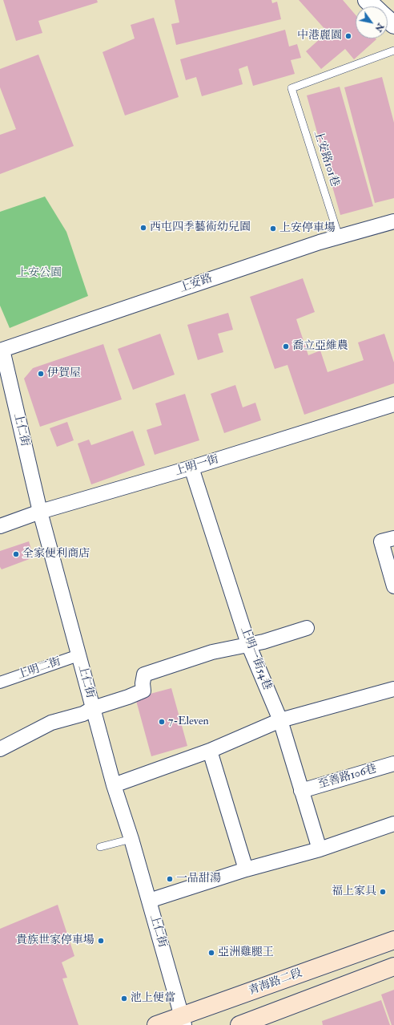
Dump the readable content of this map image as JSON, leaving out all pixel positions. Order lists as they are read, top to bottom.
{
  "streets": {
    "main road": ["青海路二段"],
    "street": [
      "上安路",
      "上仁街",
      "上明一街",
      "上明一街54巷",
      "上明二街",
      "至善路106巷"
    ],
    "lane": ["上安路101巷"]
  },
  "crossings": [
    ["上安路101巷", "上安路"],
    ["上安路", "上仁街"],
    ["上仁街", "上明一街"],
    ["上仁街", "上明二街"],
    ["上仁街", "青海路二段"],
    ["上明一街", "上明一街54巷"],
    ["上明一街54巷", "至善路106巷"]
  ],
  "parks": ["上安公園"],
  "places": [
    "中港麗園",
    "西屯四季藝術幼兒園",
    "上安停車場",
    "喬立亞維農",
    "伊賀屋",
    "全家便利商店",
    "7-Eleven",
    "一品甜湯",
    "福上家具",
    "貴族世家停車場",
    "亞洲雞腿王",
    "池上便當"
  ],
  "north": "bottom right"
}
